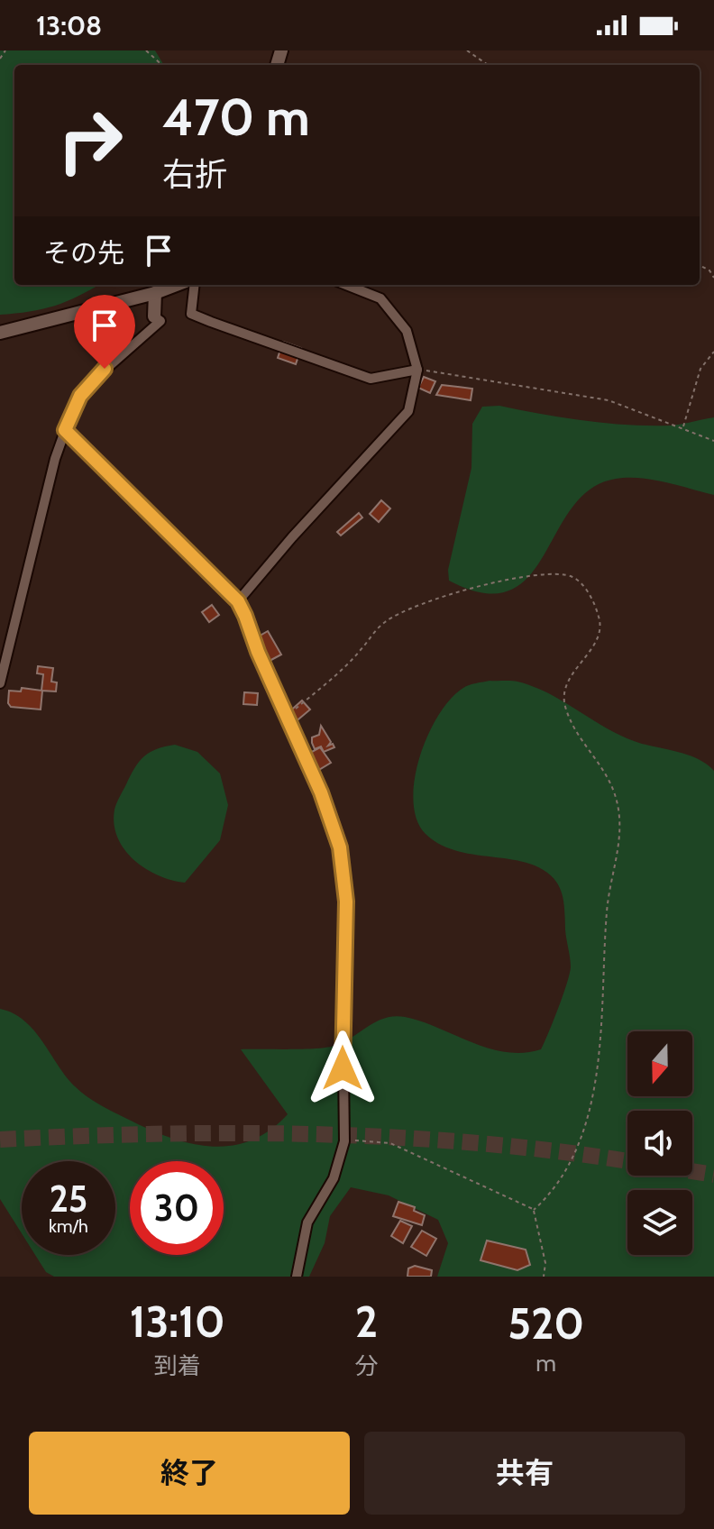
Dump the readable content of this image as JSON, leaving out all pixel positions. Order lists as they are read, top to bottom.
{
  "north": "bottom",
  "page": {
    "status": "13:08",
    "turn": ["470 m", "右折"],
    "then": "その先",
    "speed": "25 km/h",
    "limit": "30",
    "eta": [
      "13:10",
      "到着",
      "2",
      "分",
      "520",
      "m"
    ],
    "buttons": ["終了", "共有"]
  }
}
